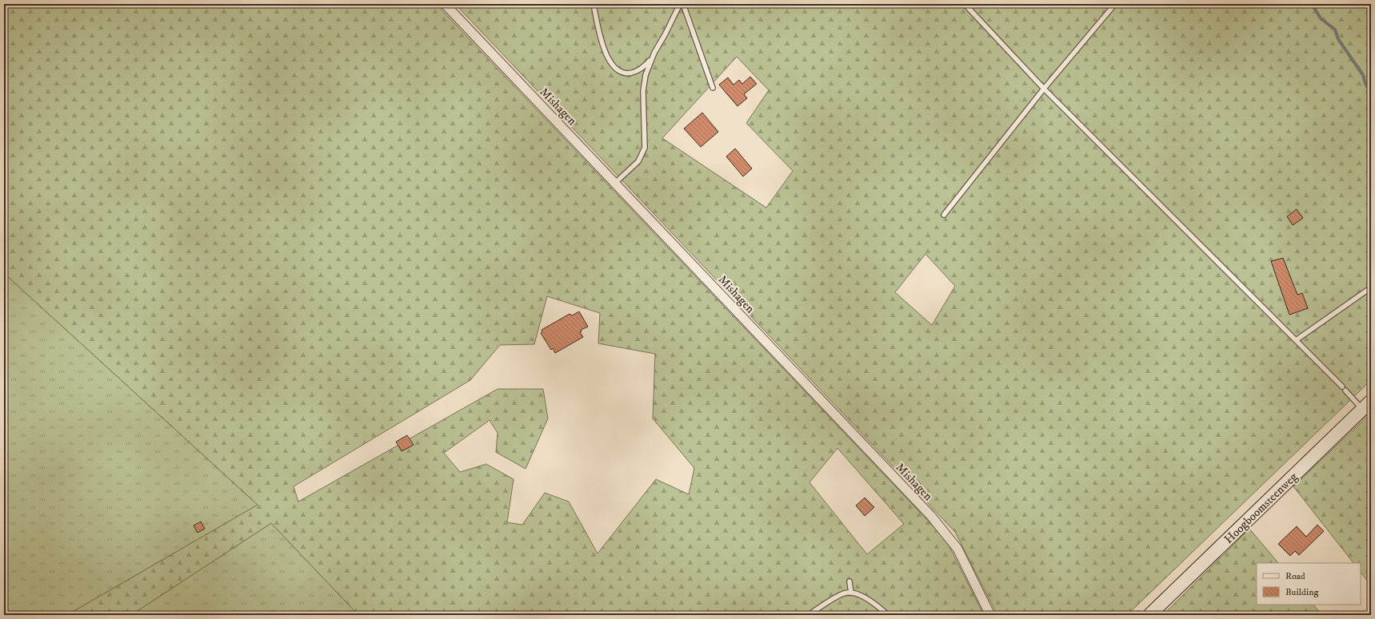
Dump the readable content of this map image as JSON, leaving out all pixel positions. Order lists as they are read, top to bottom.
{
  "streets": {
    "street": ["Mishagen", "Hoogboomsteenweg"]
  },
  "legend": ["Road", "Building"]
}
